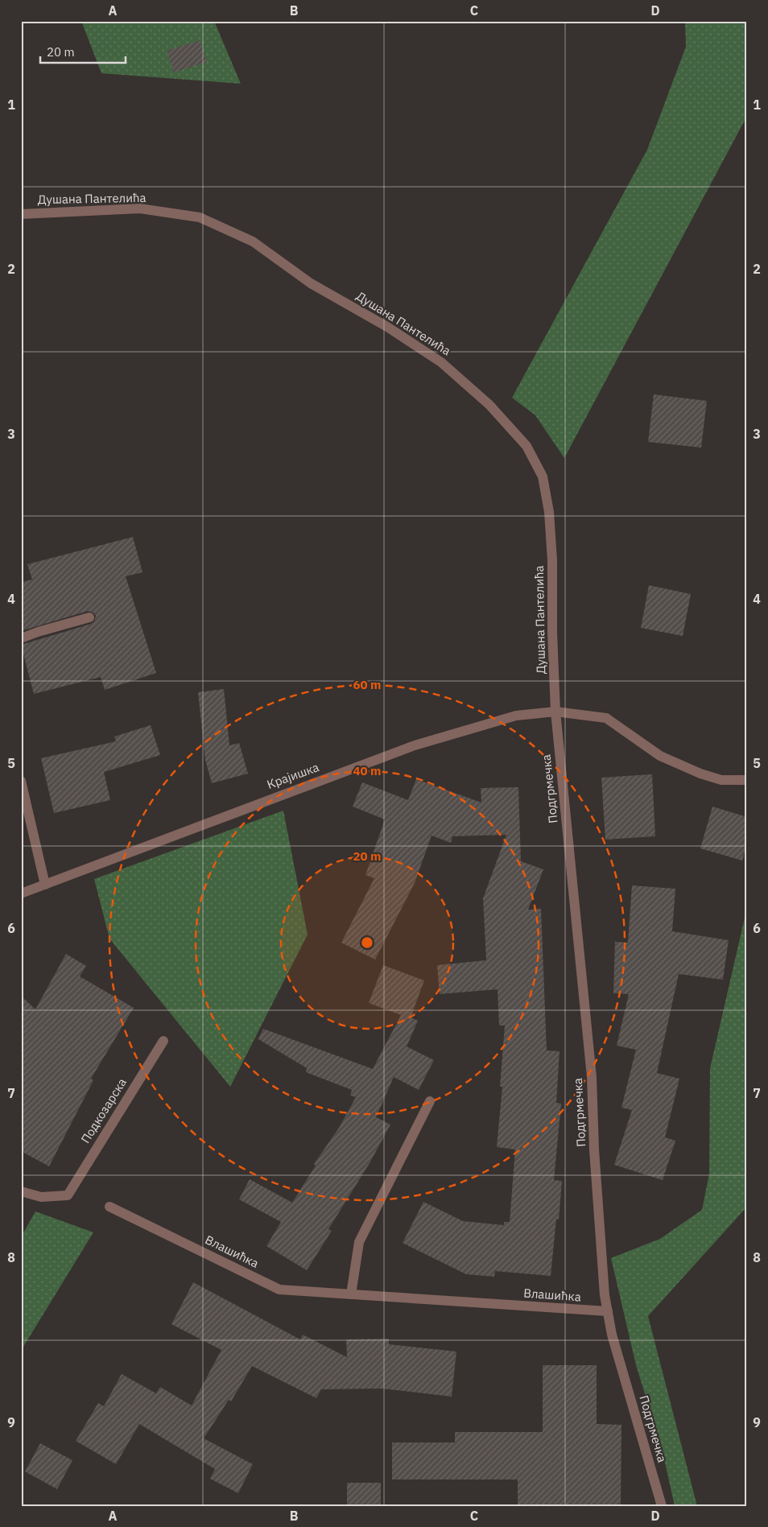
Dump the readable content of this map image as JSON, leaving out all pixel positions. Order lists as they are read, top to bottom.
{
  "streets": {
    "street": [
      "Душана Пантелића",
      "Крајишка",
      "Подгрмечка",
      "Подкозарска",
      "Влашићка"
    ]
  },
  "crossings": [
    ["Душана Пантелића", "Крајишка"],
    ["Душана Пантелића", "Подгрмечка"],
    ["Крајишка", "Подгрмечка"],
    ["Подгрмечка", "Влашићка"]
  ],
  "scale_bar": "20 m",
  "grid": {
    "columns": [
      "A",
      "B",
      "C",
      "D"
    ],
    "rows": [
      "1",
      "2",
      "3",
      "4",
      "5",
      "6",
      "7",
      "8",
      "9"
    ]
  },
  "rings": ["60 m", "40 m", "20 m"]
}
